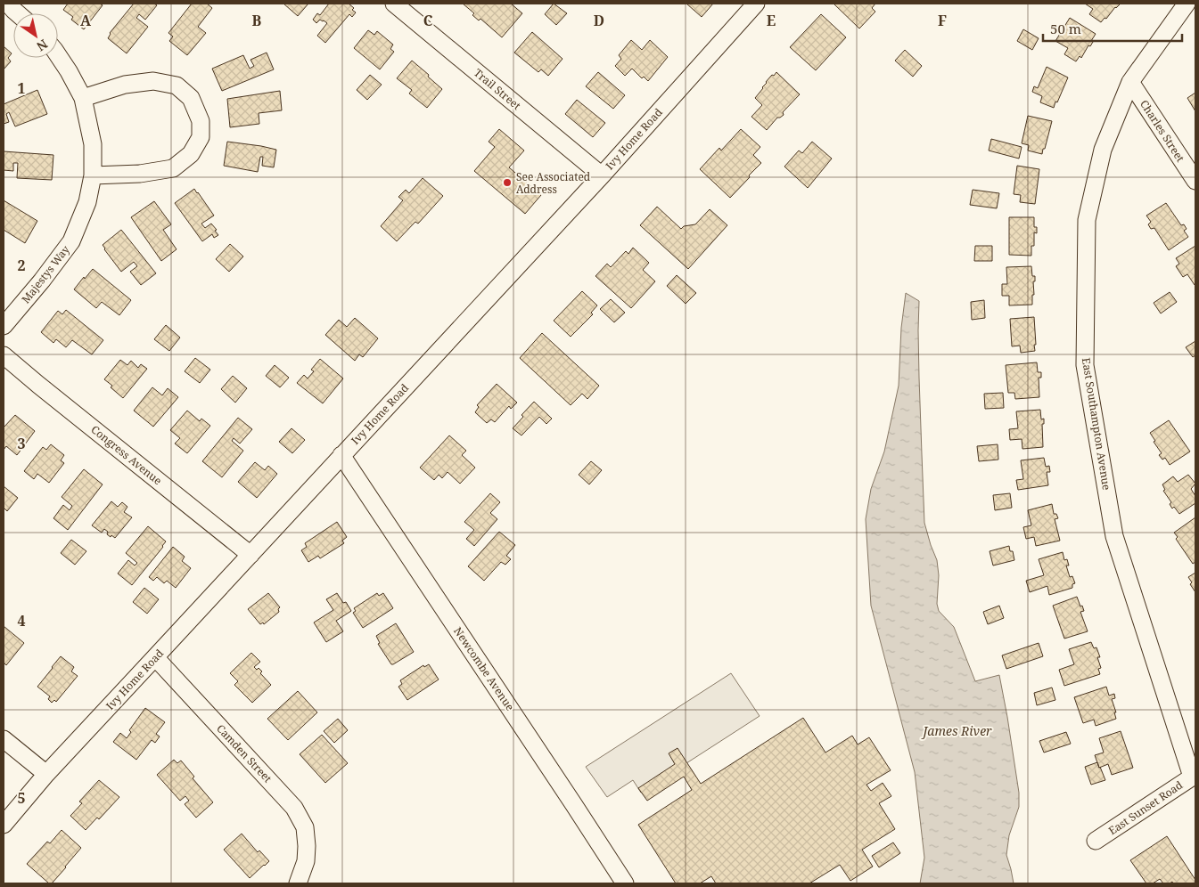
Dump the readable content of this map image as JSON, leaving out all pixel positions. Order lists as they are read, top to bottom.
{
  "streets": {
    "street": [
      "Trail Street",
      "Charles Street",
      "Ivy Home Road",
      "Majestys Way",
      "East Southampton Avenue",
      "Congress Avenue",
      "Newcombe Avenue",
      "Camden Street",
      "East Sunset Road"
    ]
  },
  "crossings": [
    ["Trail Street", "Ivy Home Road"],
    ["Charles Street", "East Southampton Avenue"],
    ["Ivy Home Road", "Congress Avenue"],
    ["Ivy Home Road", "Newcombe Avenue"],
    ["Ivy Home Road", "Camden Street"],
    ["East Southampton Avenue", "East Sunset Road"]
  ],
  "water": ["James River"],
  "places": ["See Associated Address"],
  "scale_bar": "50 m",
  "north": "bottom right",
  "grid": {
    "columns": [
      "A",
      "B",
      "C",
      "D",
      "E",
      "F"
    ],
    "rows": [
      "1",
      "2",
      "3",
      "4",
      "5"
    ]
  }
}
